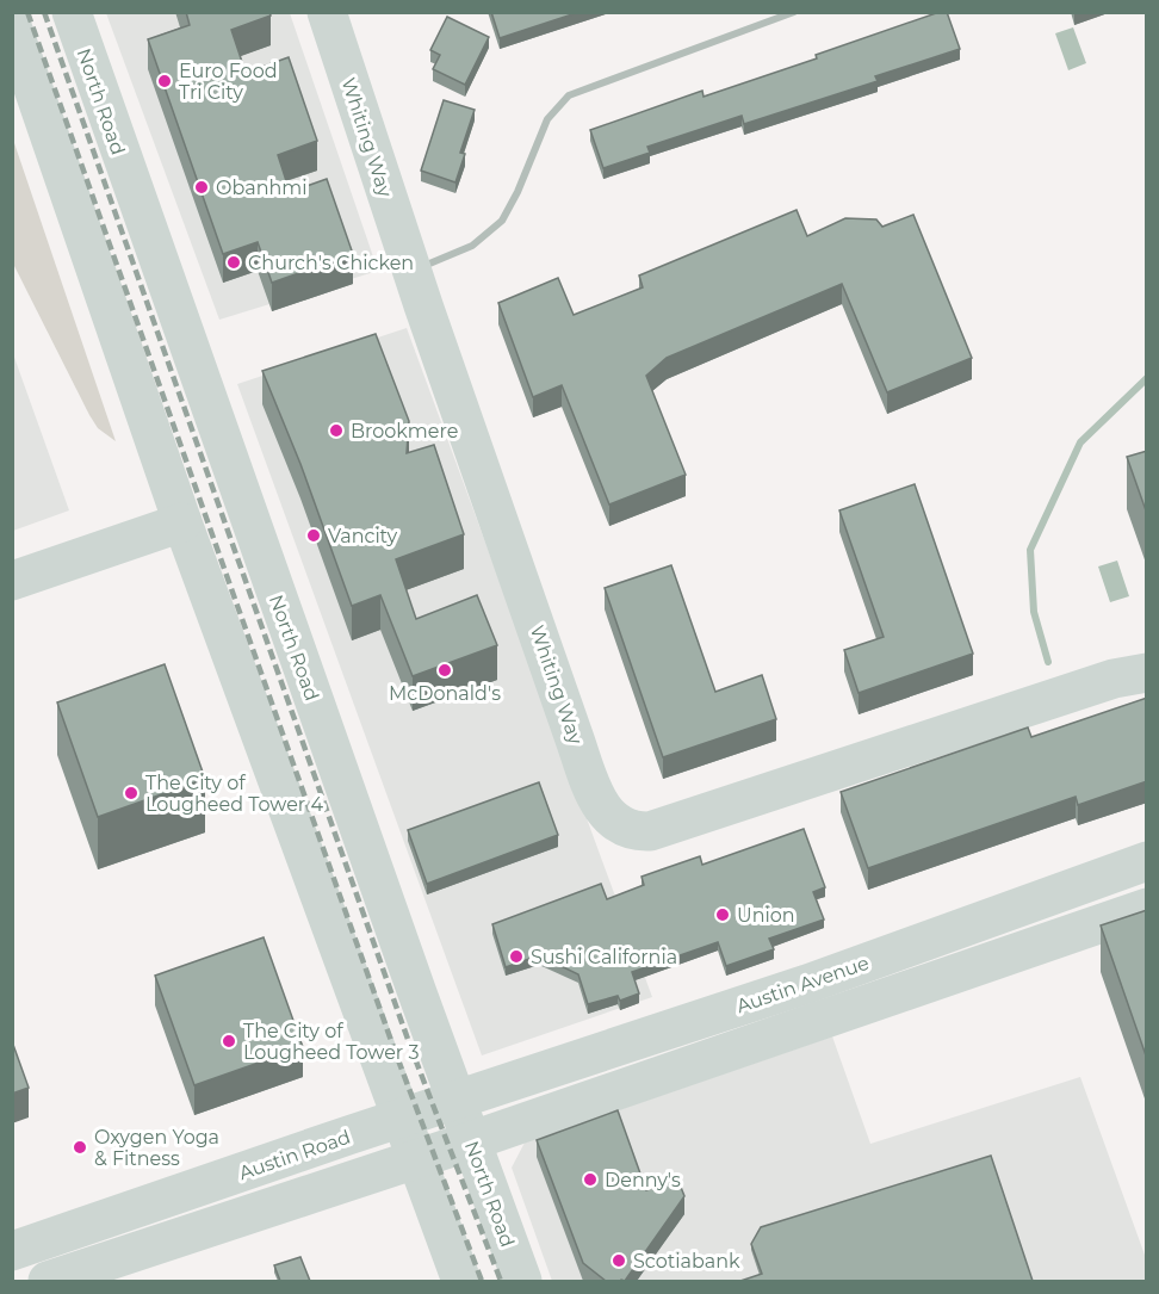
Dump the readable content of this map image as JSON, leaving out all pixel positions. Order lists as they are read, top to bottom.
{
  "streets": {
    "main road": [
      "North Road",
      "Whiting Way",
      "Austin Avenue",
      "Austin Road"
    ]
  },
  "crossings": [
    ["North Road", "Austin Avenue"],
    ["North Road", "Austin Road"],
    ["Austin Avenue", "Austin Road"]
  ],
  "places": [
    "Euro Food Tri City",
    "Obanhmi",
    "Church's Chicken",
    "Brookmere",
    "Vancity",
    "McDonald's",
    "The City of Lougheed Tower 4",
    "Union",
    "Sushi California",
    "The City of Lougheed Tower 3",
    "Oxygen Yoga & Fitness",
    "Denny's",
    "Scotiabank"
  ]
}
